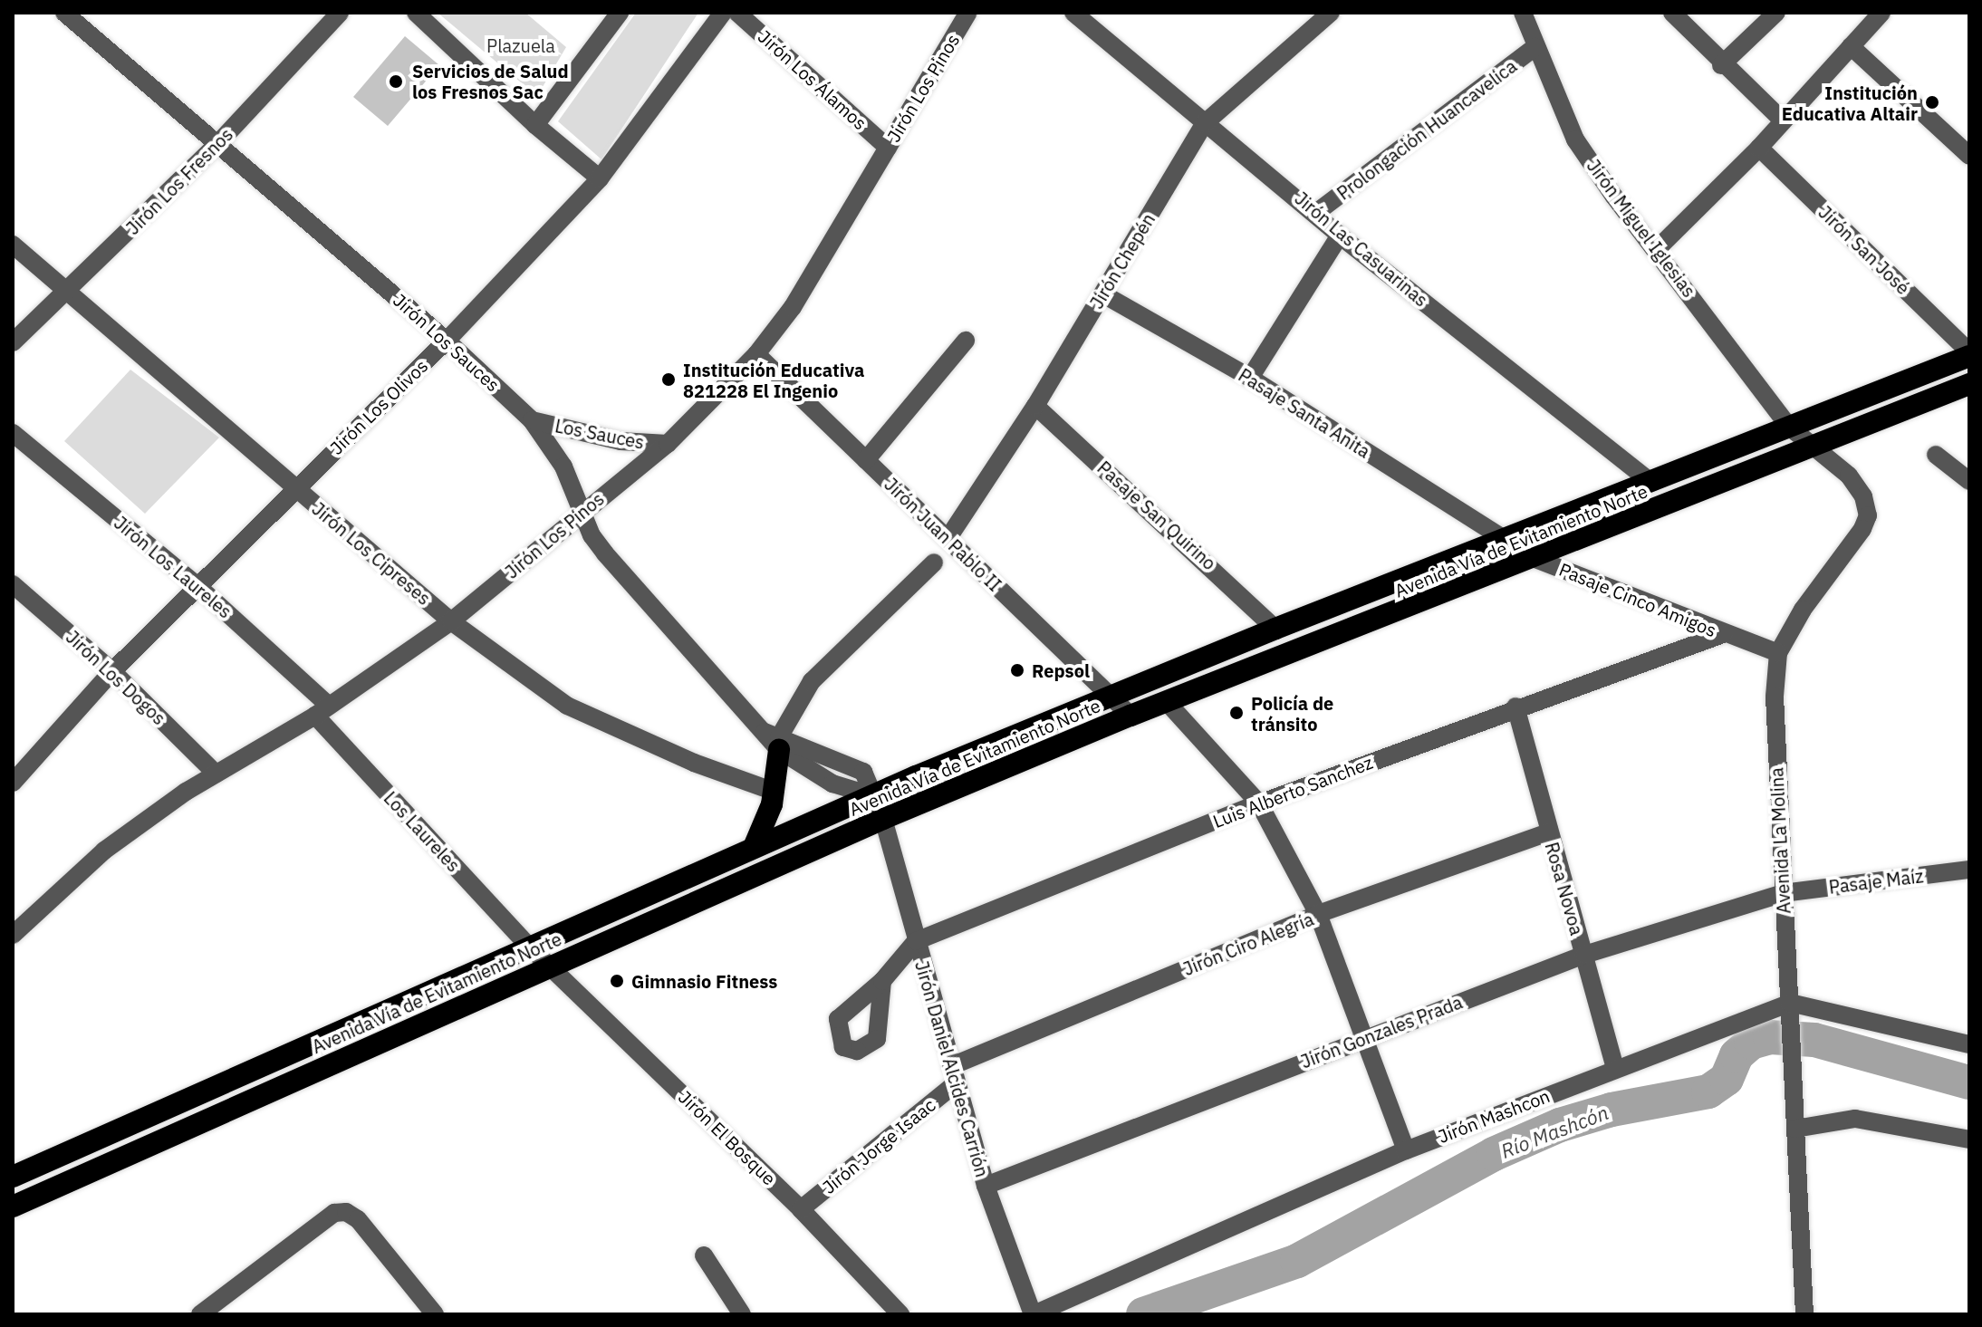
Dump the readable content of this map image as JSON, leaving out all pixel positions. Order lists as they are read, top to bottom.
{
  "streets": {
    "highway": ["Avenida Vía de Evitamiento Norte"],
    "street": [
      "Jirón Los Álamos",
      "Jirón Los Pinos",
      "Prolongación Huancavelica",
      "Jirón Los Fresnos",
      "Jirón Miguel Iglesias",
      "Jirón Las Casuarinas",
      "Jirón San José",
      "Jirón Chepén",
      "Jirón Los Sauces",
      "Jirón Los Olivos",
      "Pasaje Santa Anita",
      "Los Sauces",
      "Pasaje San Quirino",
      "Jirón Juan Pablo II",
      "Jirón Los Cipreses",
      "Jirón Los Laureles",
      "Pasaje Cinco Amigos",
      "Jirón Los Dogos",
      "Luis Alberto Sanchez",
      "Los Laureles",
      "Avenida La Molina",
      "Pasaje Maíz",
      "Rosa Novoa",
      "Jirón Ciro Alegría",
      "Jirón Gonzales Prada",
      "Jirón Daniel Alcides Carrión",
      "Jirón Mashcon",
      "Jirón El Bosque",
      "Jirón Jorge Isaac"
    ]
  },
  "crossings": [
    ["Jirón Los Álamos", "Jirón Los Pinos"],
    ["Jirón Los Pinos", "Jirón Los Sauces"],
    ["Jirón Los Pinos", "Los Sauces"],
    ["Jirón Los Pinos", "Jirón Juan Pablo II"],
    ["Jirón Los Pinos", "Jirón Los Cipreses"],
    ["Jirón Los Pinos", "Jirón Los Laureles"],
    ["Jirón Los Pinos", "Jirón Los Dogos"],
    ["Jirón Los Pinos", "Los Laureles"],
    ["Prolongación Huancavelica", "Jirón Miguel Iglesias"],
    ["Prolongación Huancavelica", "Jirón Las Casuarinas"],
    ["Jirón Los Fresnos", "Jirón Los Sauces"],
    ["Jirón Los Fresnos", "Jirón Los Cipreses"],
    ["Jirón Miguel Iglesias", "Avenida Vía de Evitamiento Norte"],
    ["Jirón Miguel Iglesias", "Avenida La Molina"],
    ["Jirón Las Casuarinas", "Jirón Chepén"],
    ["Jirón Las Casuarinas", "Avenida Vía de Evitamiento Norte"],
    ["Jirón San José", "Avenida Vía de Evitamiento Norte"],
    ["Jirón Chepén", "Pasaje Santa Anita"],
    ["Jirón Chepén", "Pasaje San Quirino"],
    ["Jirón Chepén", "Jirón Juan Pablo II"],
    ["Jirón Los Sauces", "Jirón Los Olivos"],
    ["Jirón Los Sauces", "Los Sauces"],
    ["Jirón Los Sauces", "Avenida Vía de Evitamiento Norte"],
    ["Jirón Los Sauces", "Jirón Daniel Alcides Carrión"],
    ["Jirón Los Olivos", "Jirón Los Cipreses"],
    ["Jirón Los Olivos", "Jirón Los Laureles"],
    ["Jirón Los Olivos", "Jirón Los Dogos"],
    ["Pasaje Santa Anita", "Avenida Vía de Evitamiento Norte"],
    ["Pasaje Santa Anita", "Pasaje Cinco Amigos"],
    ["Pasaje San Quirino", "Avenida Vía de Evitamiento Norte"],
    ["Jirón Juan Pablo II", "Avenida Vía de Evitamiento Norte"],
    ["Avenida Vía de Evitamiento Norte", "Pasaje Cinco Amigos"],
    ["Avenida Vía de Evitamiento Norte", "Los Laureles"],
    ["Avenida Vía de Evitamiento Norte", "Avenida La Molina"],
    ["Avenida Vía de Evitamiento Norte", "Jirón Daniel Alcides Carrión"],
    ["Avenida Vía de Evitamiento Norte", "Jirón El Bosque"],
    ["Jirón Los Laureles", "Los Laureles"],
    ["Pasaje Cinco Amigos", "Luis Alberto Sanchez"],
    ["Pasaje Cinco Amigos", "Avenida La Molina"],
    ["Luis Alberto Sanchez", "Rosa Novoa"],
    ["Luis Alberto Sanchez", "Jirón Daniel Alcides Carrión"],
    ["Los Laureles", "Jirón El Bosque"],
    ["Avenida La Molina", "Pasaje Maíz"],
    ["Avenida La Molina", "Jirón Gonzales Prada"],
    ["Avenida La Molina", "Jirón Mashcon"],
    ["Pasaje Maíz", "Jirón Gonzales Prada"],
    ["Rosa Novoa", "Jirón Ciro Alegría"],
    ["Rosa Novoa", "Jirón Gonzales Prada"],
    ["Rosa Novoa", "Jirón Mashcon"],
    ["Jirón Ciro Alegría", "Jirón Daniel Alcides Carrión"],
    ["Jirón Ciro Alegría", "Jirón Jorge Isaac"],
    ["Jirón Gonzales Prada", "Jirón Daniel Alcides Carrión"],
    ["Jirón Daniel Alcides Carrión", "Jirón Mashcon"],
    ["Jirón Daniel Alcides Carrión", "Jirón Jorge Isaac"],
    ["Jirón El Bosque", "Jirón Jorge Isaac"]
  ],
  "water": ["Río Mashcón"],
  "parks": ["Plazuela"],
  "places": [
    "Servicios de Salud los Fresnos Sac",
    "Institución Educativa Altair",
    "Institución Educativa 821228 El Ingenio",
    "Repsol",
    "Policía de tránsito",
    "Gimnasio Fitness"
  ]
}
